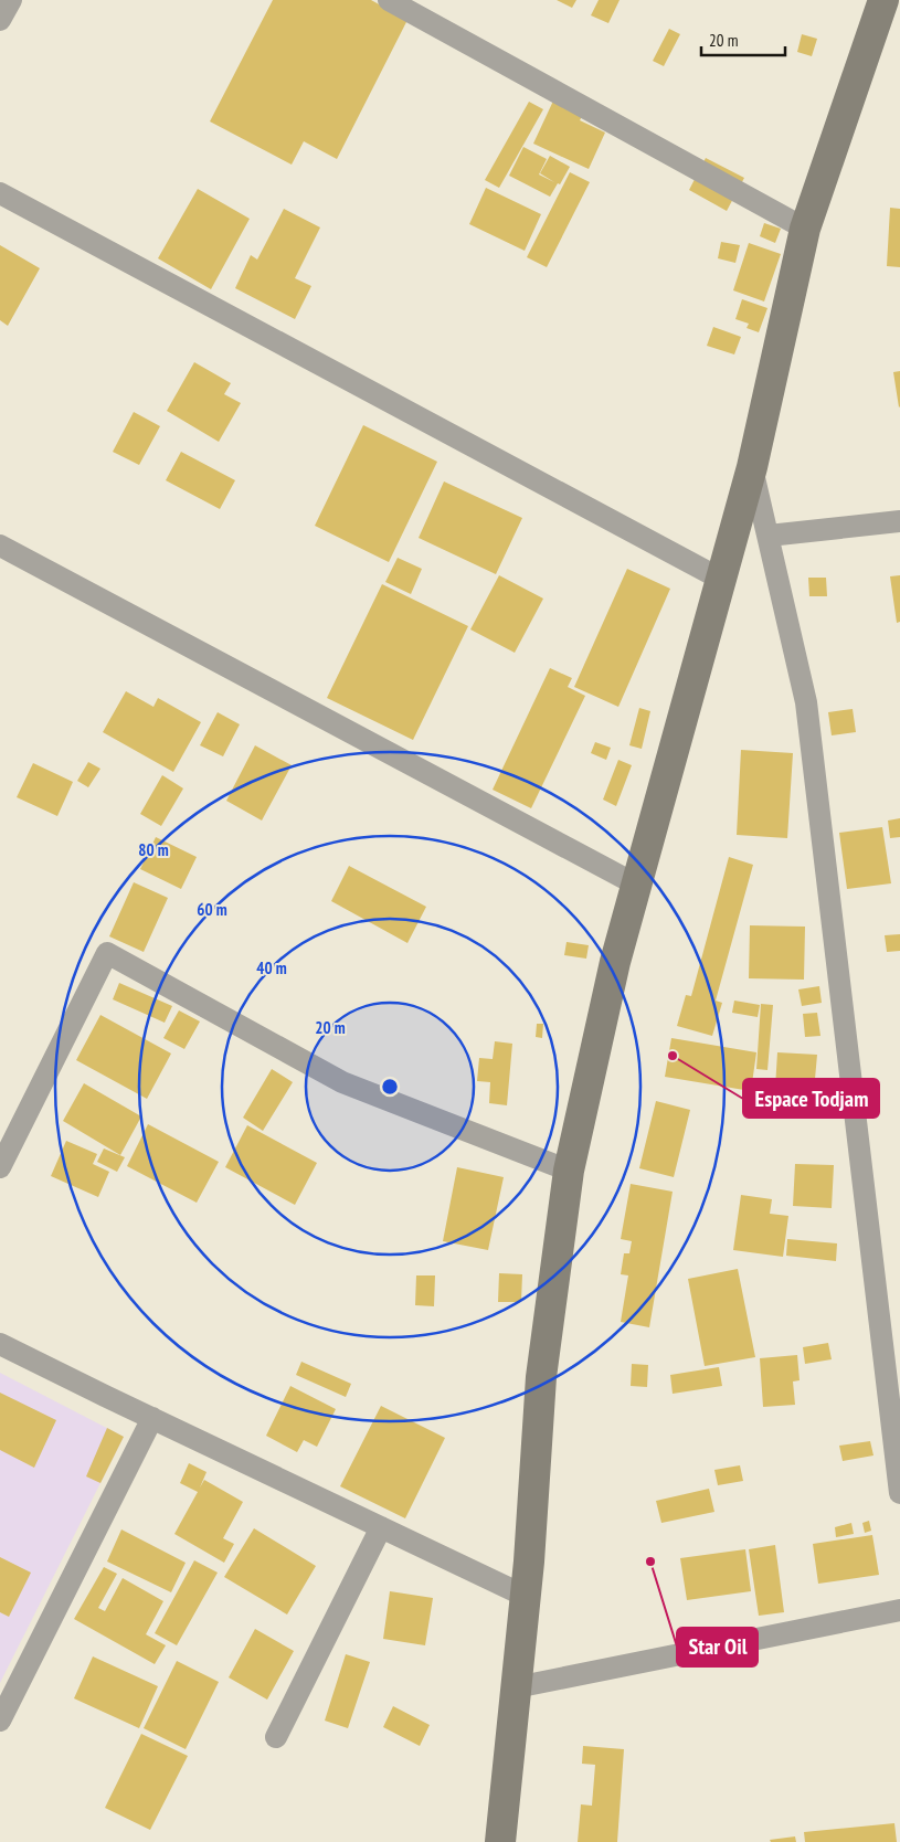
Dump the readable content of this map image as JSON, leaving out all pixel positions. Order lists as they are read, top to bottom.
{
  "places": ["Espace Todjam", "Star Oil"],
  "scale_bar": "20 m",
  "rings": [
    "80 m",
    "60 m",
    "40 m",
    "20 m"
  ]
}
